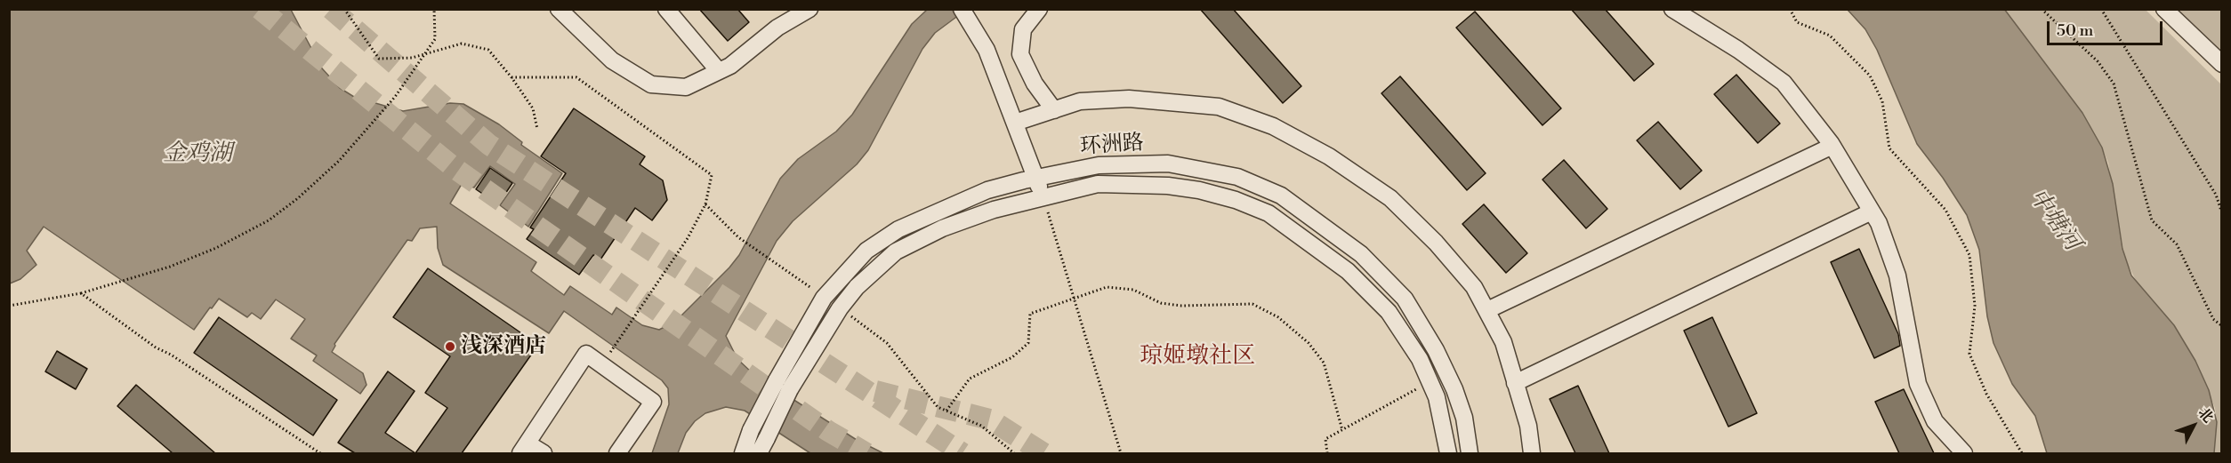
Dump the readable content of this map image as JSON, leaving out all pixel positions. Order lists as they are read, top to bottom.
{
  "streets": {
    "street": ["环洲路"]
  },
  "districts": ["琼姬墩社区"],
  "water": ["金鸡湖", "中塘河"],
  "places": ["浅深酒店"],
  "scale_bar": "50 m",
  "north": "top right"
}
